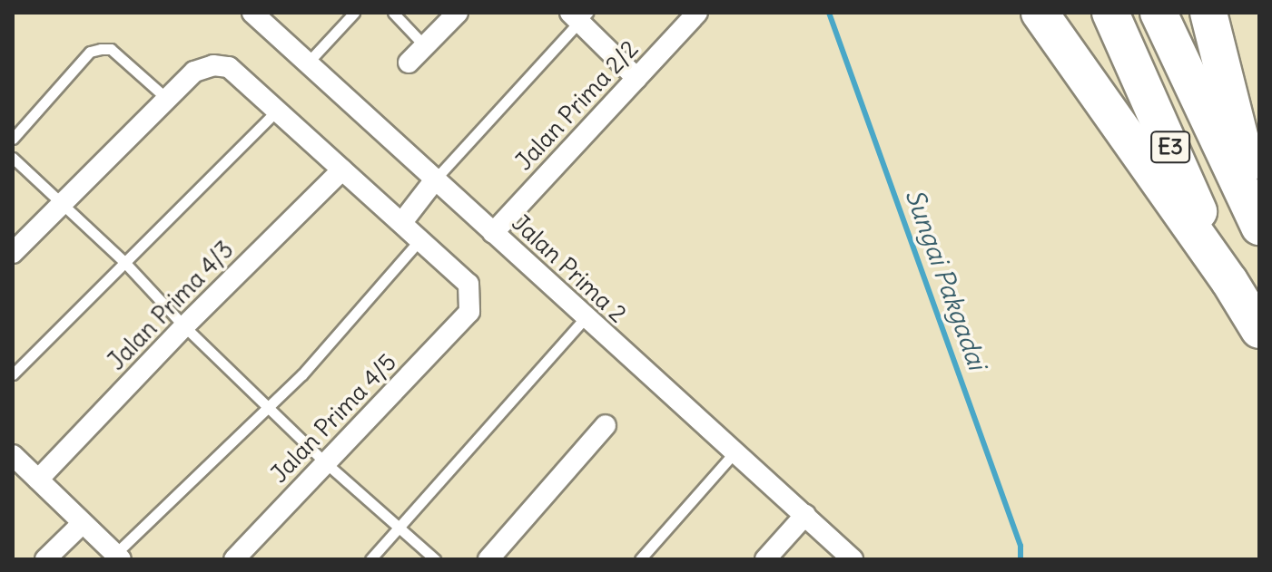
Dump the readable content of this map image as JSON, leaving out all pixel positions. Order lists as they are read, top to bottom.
{
  "streets": {
    "highway": ["E3"],
    "street": [
      "Jalan Prima 2/2",
      "Jalan Prima 2",
      "Jalan Prima 4/3",
      "Jalan Prima 4/5"
    ]
  },
  "crossings": [
    ["Jalan Prima 2/2", "Jalan Prima 2"]
  ],
  "water": ["Sungai Pakgadai"]
}
